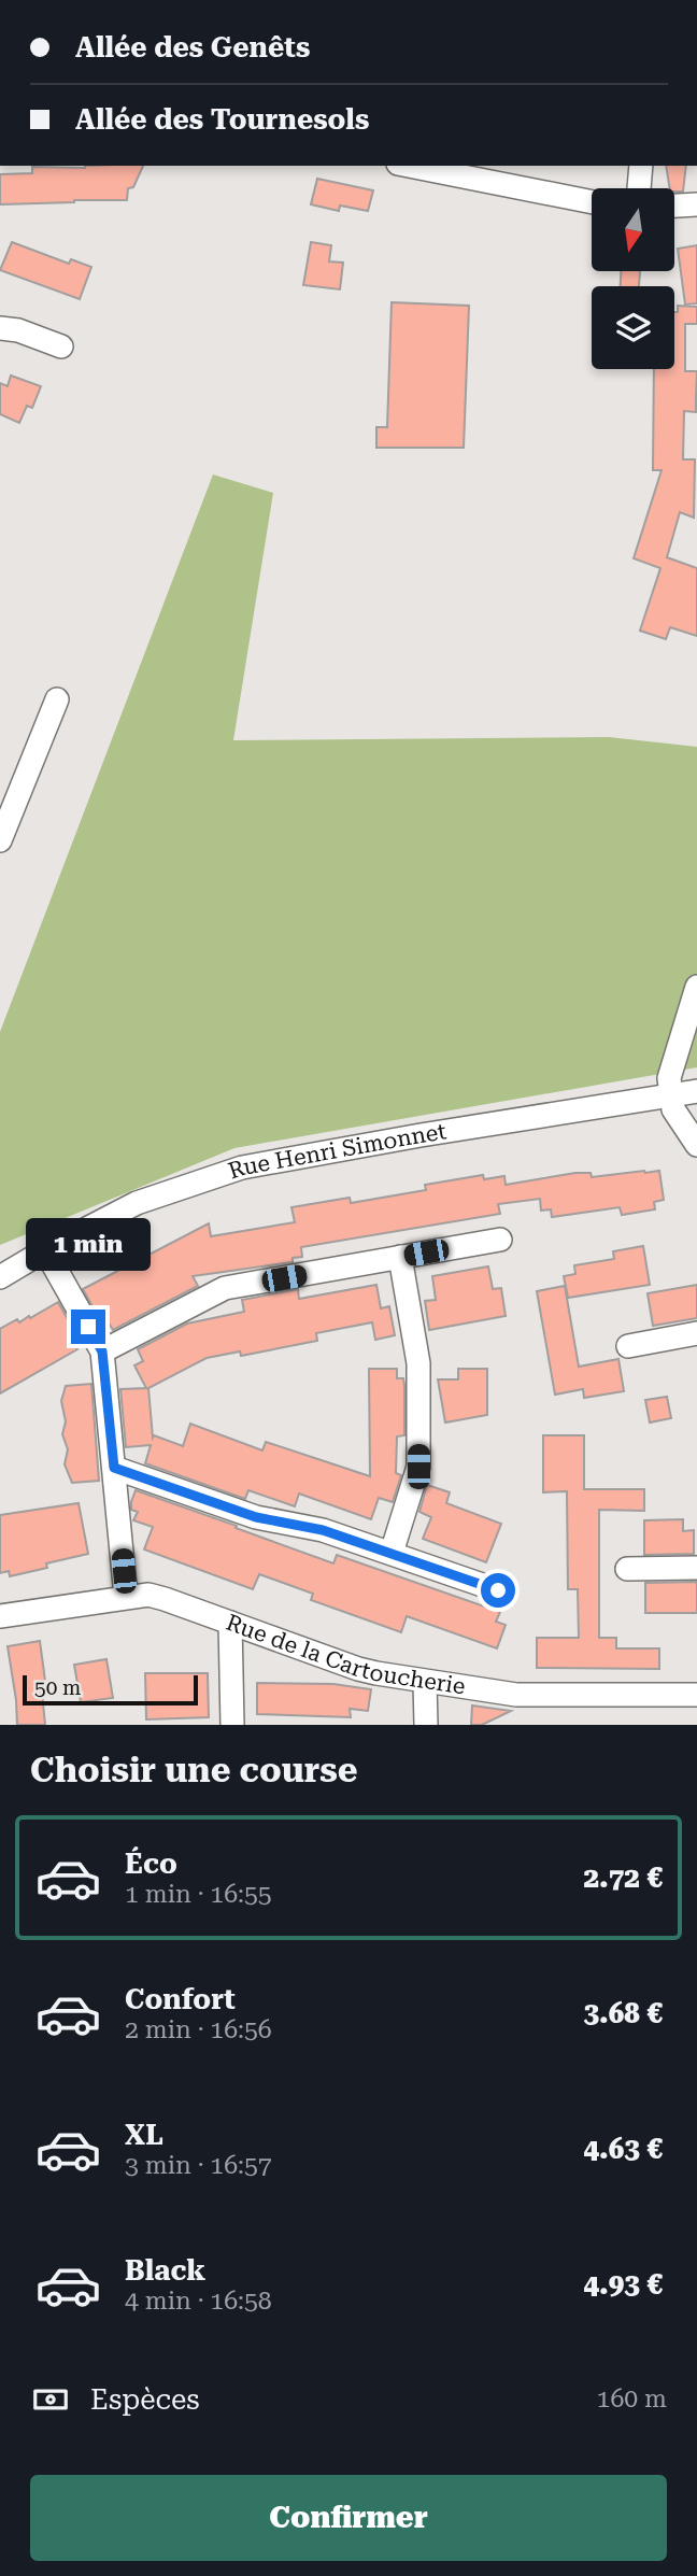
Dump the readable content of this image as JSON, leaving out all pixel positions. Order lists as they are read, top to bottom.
{
  "streets": {
    "street": ["Rue Henri Simonnet", "Rue de la Cartoucherie"]
  },
  "scale_bar": "50 m",
  "north": "bottom",
  "page": {
    "banner": ["Allée des Genêts", "Allée des Tournesols"],
    "bubble": "1 min",
    "scale": "50 m",
    "heading": "Choisir une course",
    "list": [
      {
        "name": "Éco",
        "note": "1 min · 16:55",
        "value": "2.72 €"
      },
      {
        "name": "Confort",
        "note": "2 min · 16:56",
        "value": "3.68 €"
      },
      {
        "name": "XL",
        "note": "3 min · 16:57",
        "value": "4.63 €"
      },
      {
        "name": "Black",
        "note": "4 min · 16:58",
        "value": "4.93 €"
      }
    ],
    "pay": ["Espèces", "160 m"],
    "buttons": "Confirmer"
  }
}
